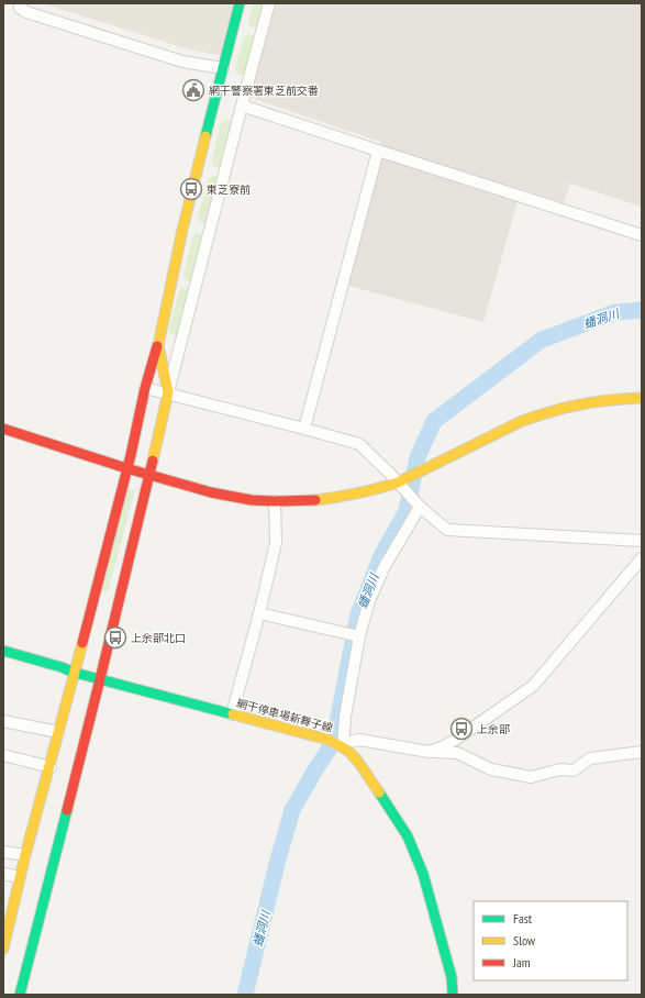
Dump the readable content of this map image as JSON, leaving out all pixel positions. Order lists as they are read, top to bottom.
{
  "streets": {
    "street": ["網干停車場新舞子線"]
  },
  "water": ["蟠洞川"],
  "places": {
    "public building": ["網干警察署東芝前交番"],
    "bus stop": ["東芝寮前", "上余部北口", "上余部"]
  },
  "legend": ["Fast", "Slow", "Jam"]
}
